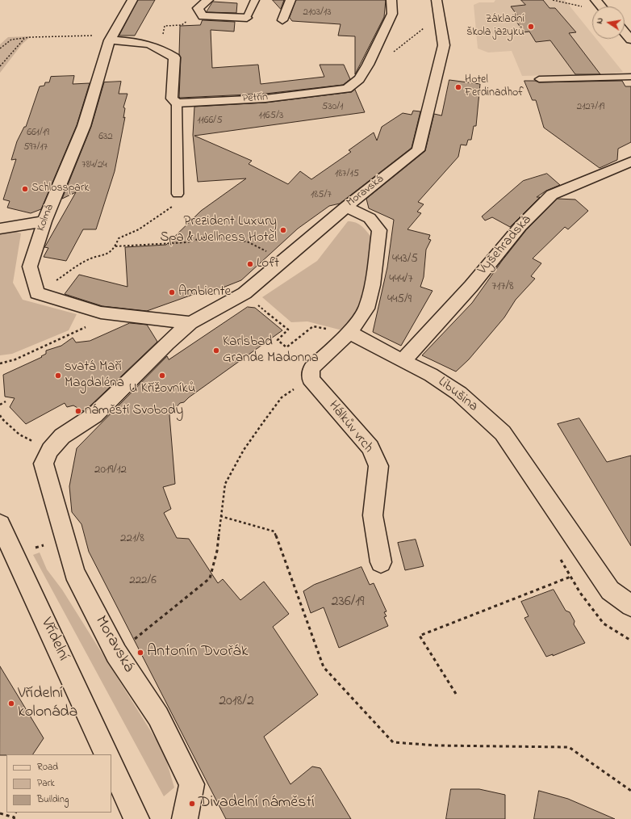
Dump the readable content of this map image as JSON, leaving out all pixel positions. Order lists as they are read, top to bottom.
{
  "streets": {
    "street": [
      "Petřín",
      "Moravská",
      "Kolmá",
      "Vyšehradská",
      "Libušina",
      "Hálkův vrch",
      "Vřídelní"
    ]
  },
  "crossings": [
    ["Vyšehradská", "Libušina"]
  ],
  "places": [
    "Základní škola jazyků",
    "Hotel Ferdinadhof",
    "Schlosspark",
    "Prezident Luxury Spa & Wellness Hotel",
    "Loft",
    "Ambiente",
    "Karlsbad Grande Madonna",
    "svatá Maří Magdaléna",
    "U Křížovníků",
    "náměstí Svobody",
    "Antonín Dvořák",
    "Vřídelní kolonáda",
    "Divadelní náměstí"
  ],
  "house_numbers": [
    "2103/13",
    "530/1",
    "2127/19",
    "1165/3",
    "1166/5",
    "661/19",
    "632",
    "597/17",
    "784/24",
    "187/15",
    "185/7",
    "443/5",
    "444/7",
    "717/8",
    "445/9",
    "2019/12",
    "221/8",
    "222/6",
    "236/19",
    "2018/2"
  ],
  "legend": ["Road", "Park", "Building"],
  "north": "left"
}
